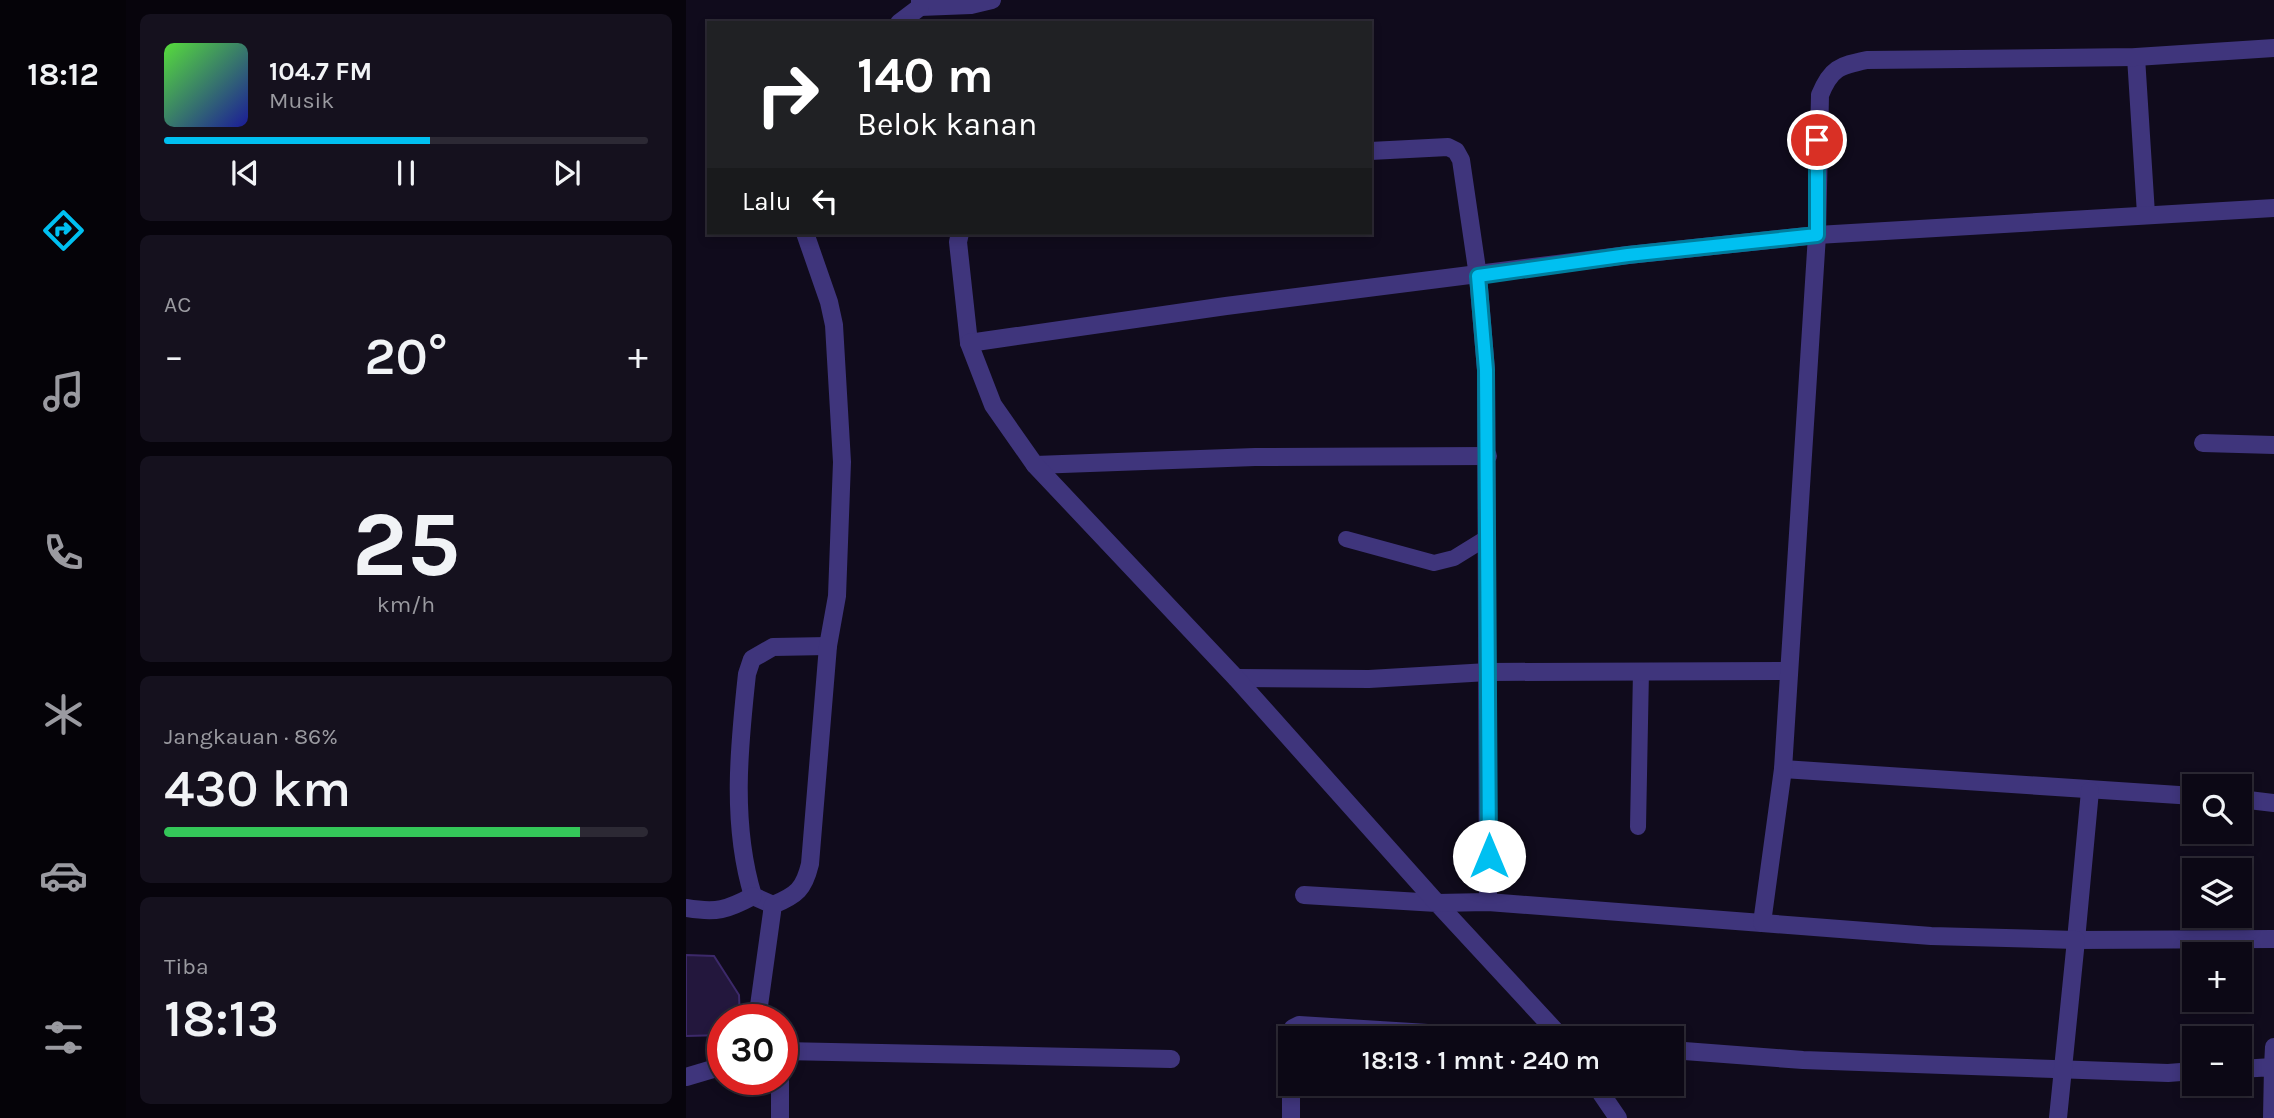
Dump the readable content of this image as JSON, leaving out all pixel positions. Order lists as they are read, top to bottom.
{
  "page": {
    "tabs": "18:12",
    "turn": ["140 m", "Belok kanan"],
    "song": ["104.7 FM", "Musik"],
    "then": "Lalu",
    "tile": [
      "AC",
      ["25", "km/h"],
      ["Jangkauan · 86%", "430 km"],
      ["Tiba", "18:13"]
    ],
    "heat": ["−", "20°", "+"],
    "map_buttons": ["+", "−"],
    "limit": "30",
    "trip": "18:13 · 1 mnt · 240 m"
  }
}
